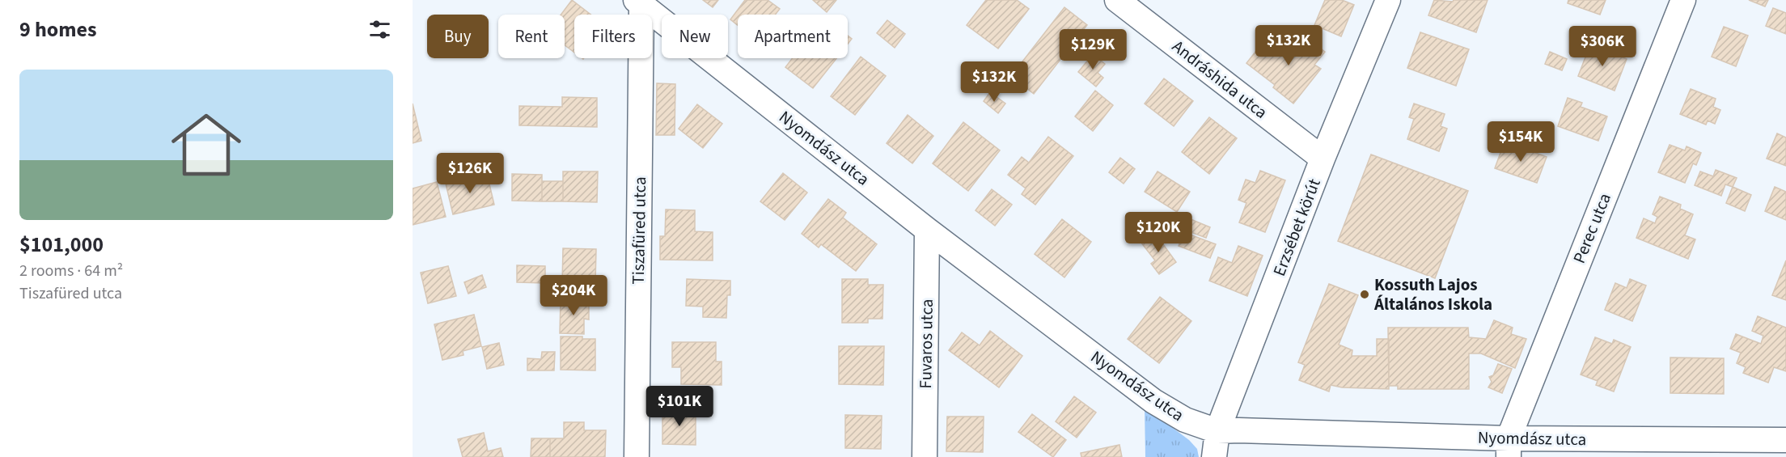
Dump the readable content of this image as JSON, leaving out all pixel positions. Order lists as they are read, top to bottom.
{
  "streets": {
    "street": [
      "Andráshida utca",
      "Nyomdász utca",
      "Erzsébet körút",
      "Perec utca",
      "Tiszafüred utca",
      "Fuvaros utca"
    ]
  },
  "crossings": [
    ["Andráshida utca", "Erzsébet körút"],
    ["Nyomdász utca", "Erzsébet körút"],
    ["Nyomdász utca", "Perec utca"],
    ["Nyomdász utca", "Tiszafüred utca"],
    ["Nyomdász utca", "Fuvaros utca"]
  ],
  "places": ["Kossuth Lajos Általános Iskola"],
  "page": {
    "heading": "9 homes",
    "chip": [
      "Buy",
      "Rent",
      "Filters",
      "New",
      "Apartment"
    ],
    "price": [
      "$132K",
      "$306K",
      "$129K",
      "$132K",
      "$154K",
      "$126K",
      "$120K",
      "$204K",
      "$101K"
    ],
    "list": [
      {
        "name": "$101,000",
        "note": "2 rooms · 64 m² · Tiszafüred utca"
      }
    ]
  }
}
